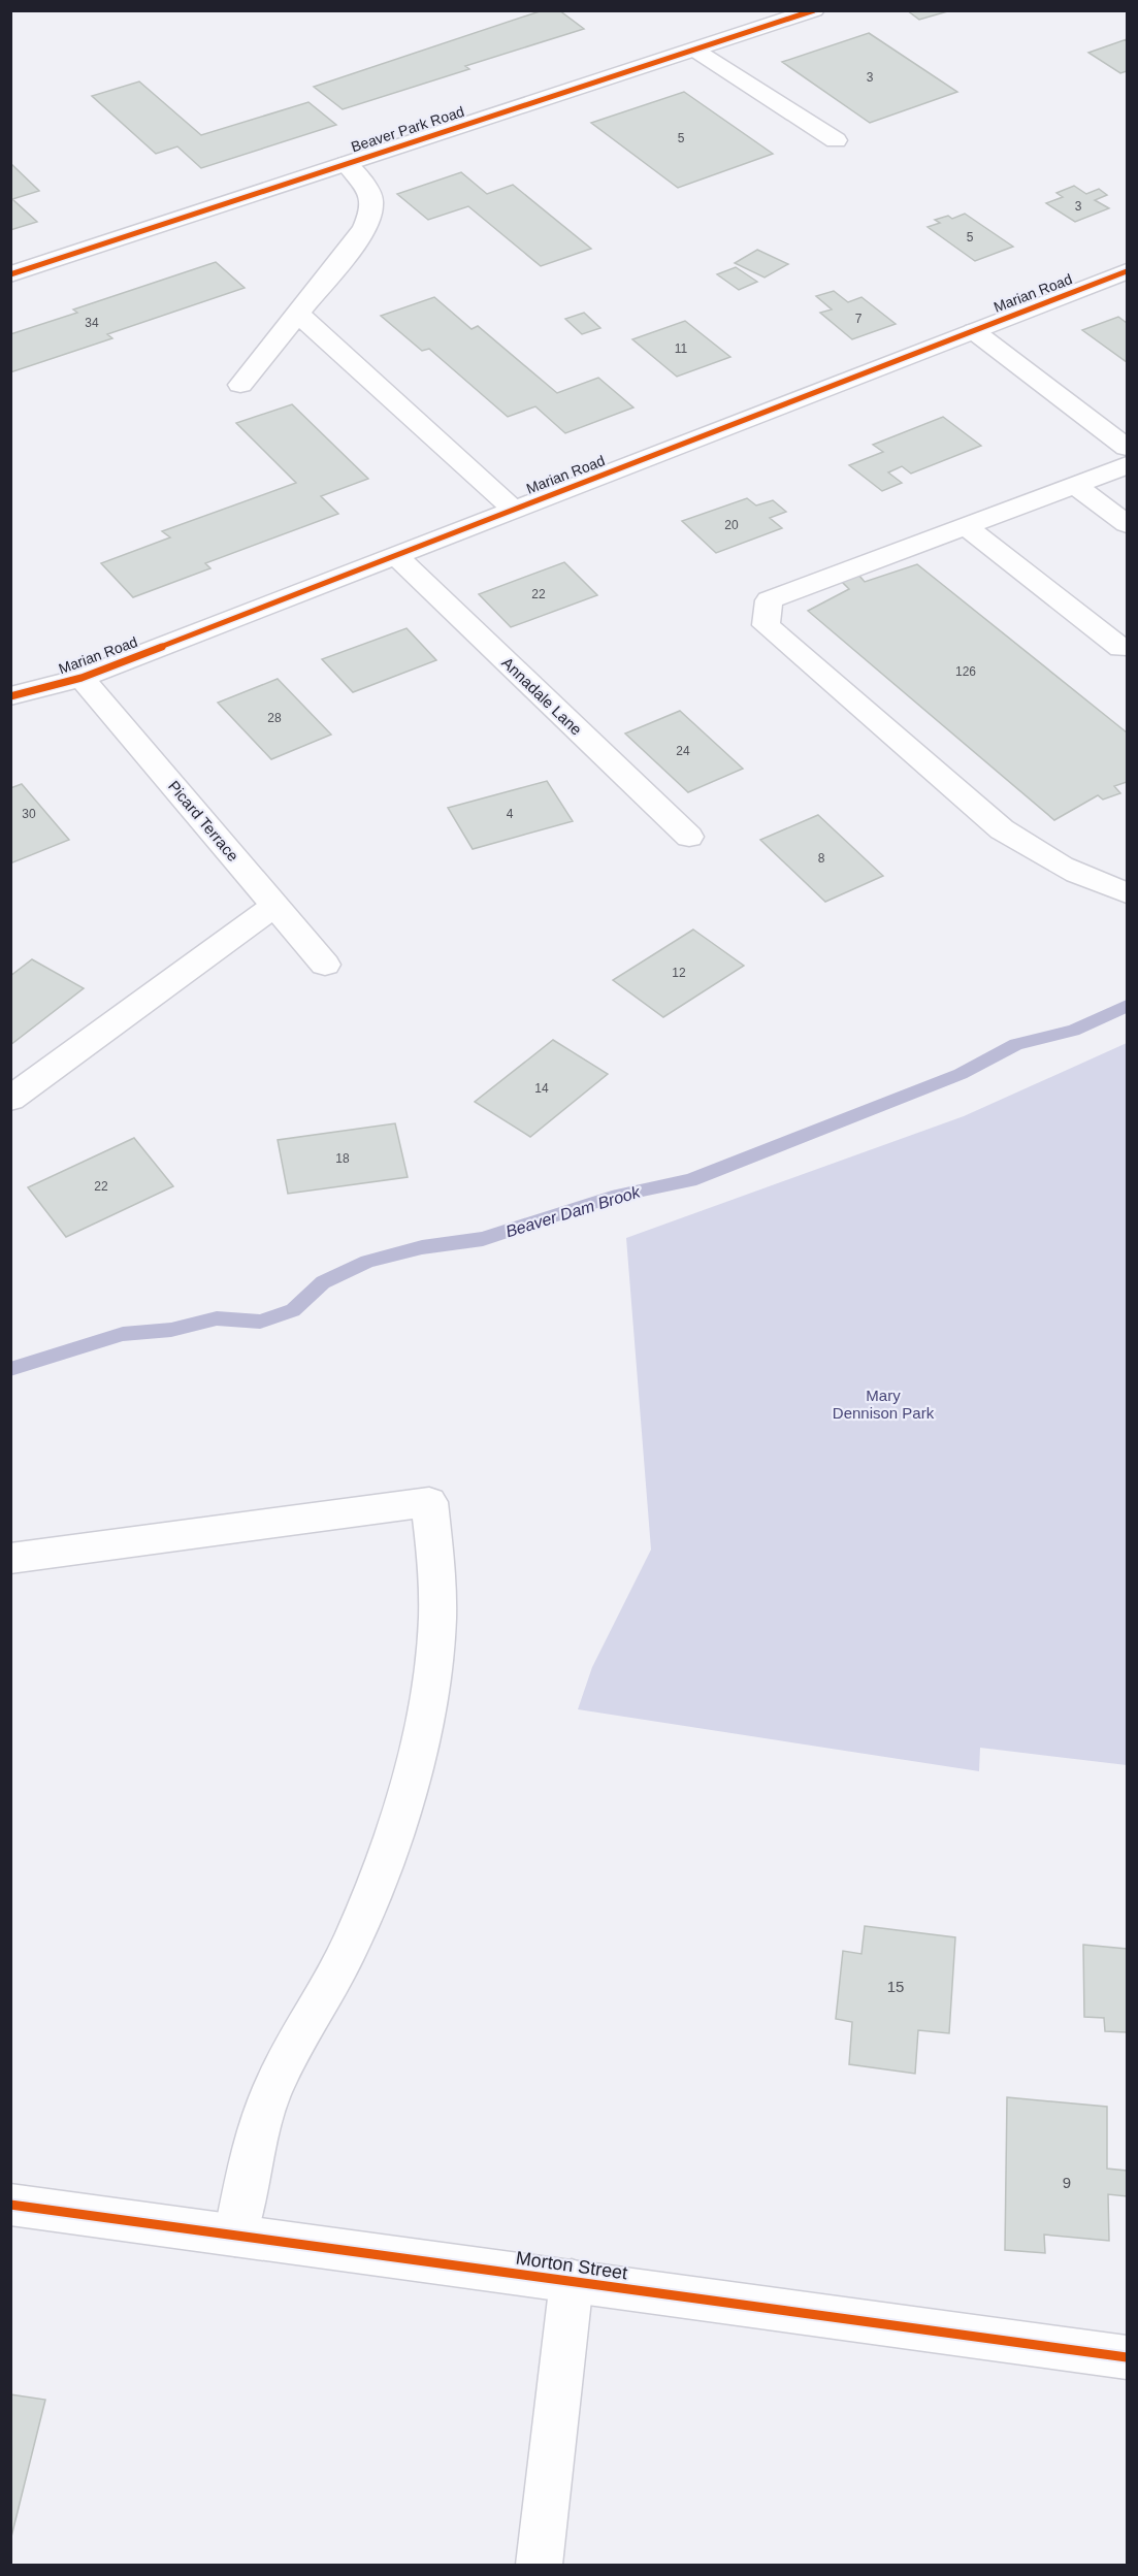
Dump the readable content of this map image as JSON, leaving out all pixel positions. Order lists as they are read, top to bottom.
{
  "streets": {
    "street": [
      "Beaver Park Road",
      "Marian Road",
      "Annadale Lane",
      "Picard Terrace",
      "Morton Street"
    ]
  },
  "crossings": [
    ["Marian Road", "Annadale Lane"],
    ["Marian Road", "Picard Terrace"]
  ],
  "water": ["Beaver Dam Brook"],
  "parks": ["Mary Dennison Park"],
  "house_numbers": [
    "3",
    "5",
    "3",
    "5",
    "7",
    "34",
    "11",
    "20",
    "22",
    "126",
    "28",
    "24",
    "30",
    "4",
    "8",
    "12",
    "14",
    "18",
    "22",
    "15",
    "9"
  ]
}
